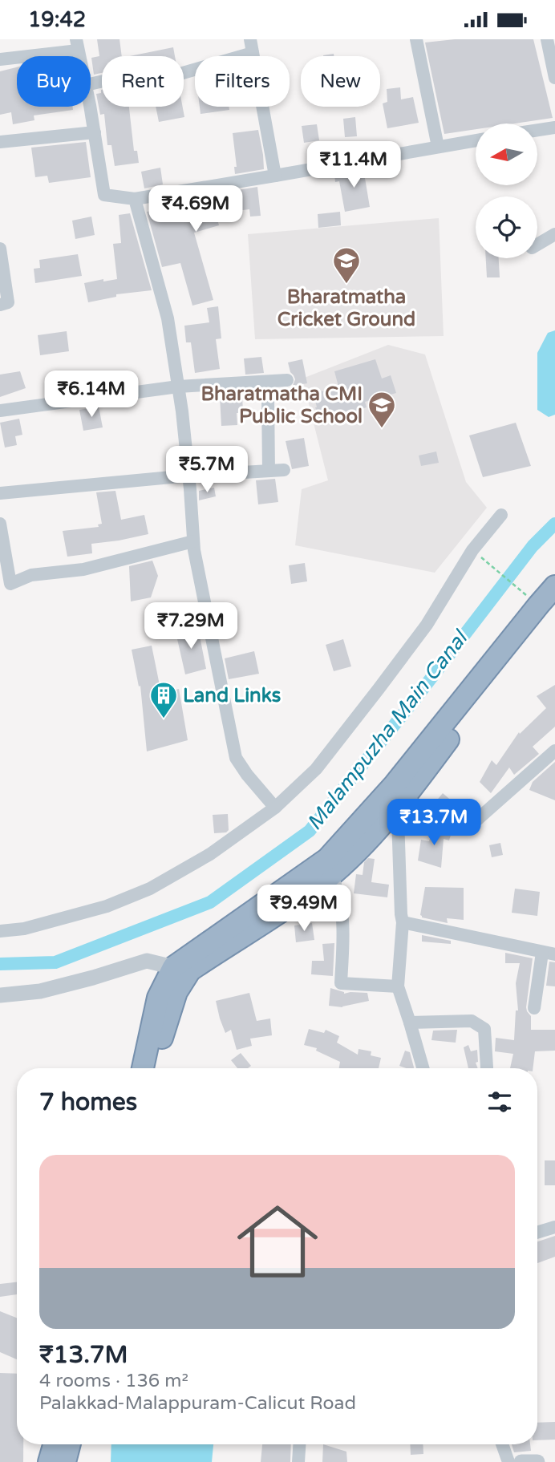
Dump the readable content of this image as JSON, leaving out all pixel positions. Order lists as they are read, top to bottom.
{
  "water": ["Malampuzha Main Canal"],
  "places": {
    "school or university": ["Bharatmatha Cricket Ground", "Bharatmatha CMI Public School"],
    "building": ["Land Links"]
  },
  "north": "left",
  "page": {
    "status": "19:42",
    "chip": [
      "Buy",
      "Rent",
      "Filters",
      "New"
    ],
    "price": [
      "₹11.4M",
      "₹4.69M",
      "₹6.14M",
      "₹5.7M",
      "₹7.29M",
      "₹13.7M",
      "₹9.49M"
    ],
    "heading": "7 homes",
    "list": [
      {
        "name": "₹13.7M",
        "note": "4 rooms · 136 m² · Palakkad-Malappuram-Calicut Road"
      }
    ]
  }
}
